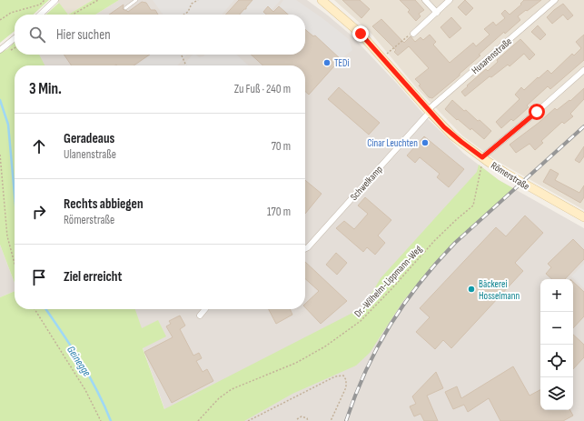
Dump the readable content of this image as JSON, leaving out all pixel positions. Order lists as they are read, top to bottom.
{
  "streets": {
    "main road": ["Römerstraße"],
    "street": ["Husarenstraße", "Schwelkamp"],
    "path": ["Dr.-Wilhelm-Lippmann-Weg"]
  },
  "crossings": [
    ["Husarenstraße", "Römerstraße"],
    ["Husarenstraße", "Schwelkamp"],
    ["Römerstraße", "Schwelkamp"]
  ],
  "water": ["Geinegge"],
  "places": ["TEDi", "Cinar Leuchten", "Bäckerei Hosselmann"],
  "page": {
    "search": "Hier suchen",
    "heading": ["3 Min.", "Zu Fuß · 240 m"],
    "list": [
      ["Geradeaus", "Ulanenstraße", "70 m"],
      ["Rechts abbiegen", "Römerstraße", "170 m"],
      "Ziel erreicht"
    ],
    "map_buttons": ["+", "−"]
  }
}
